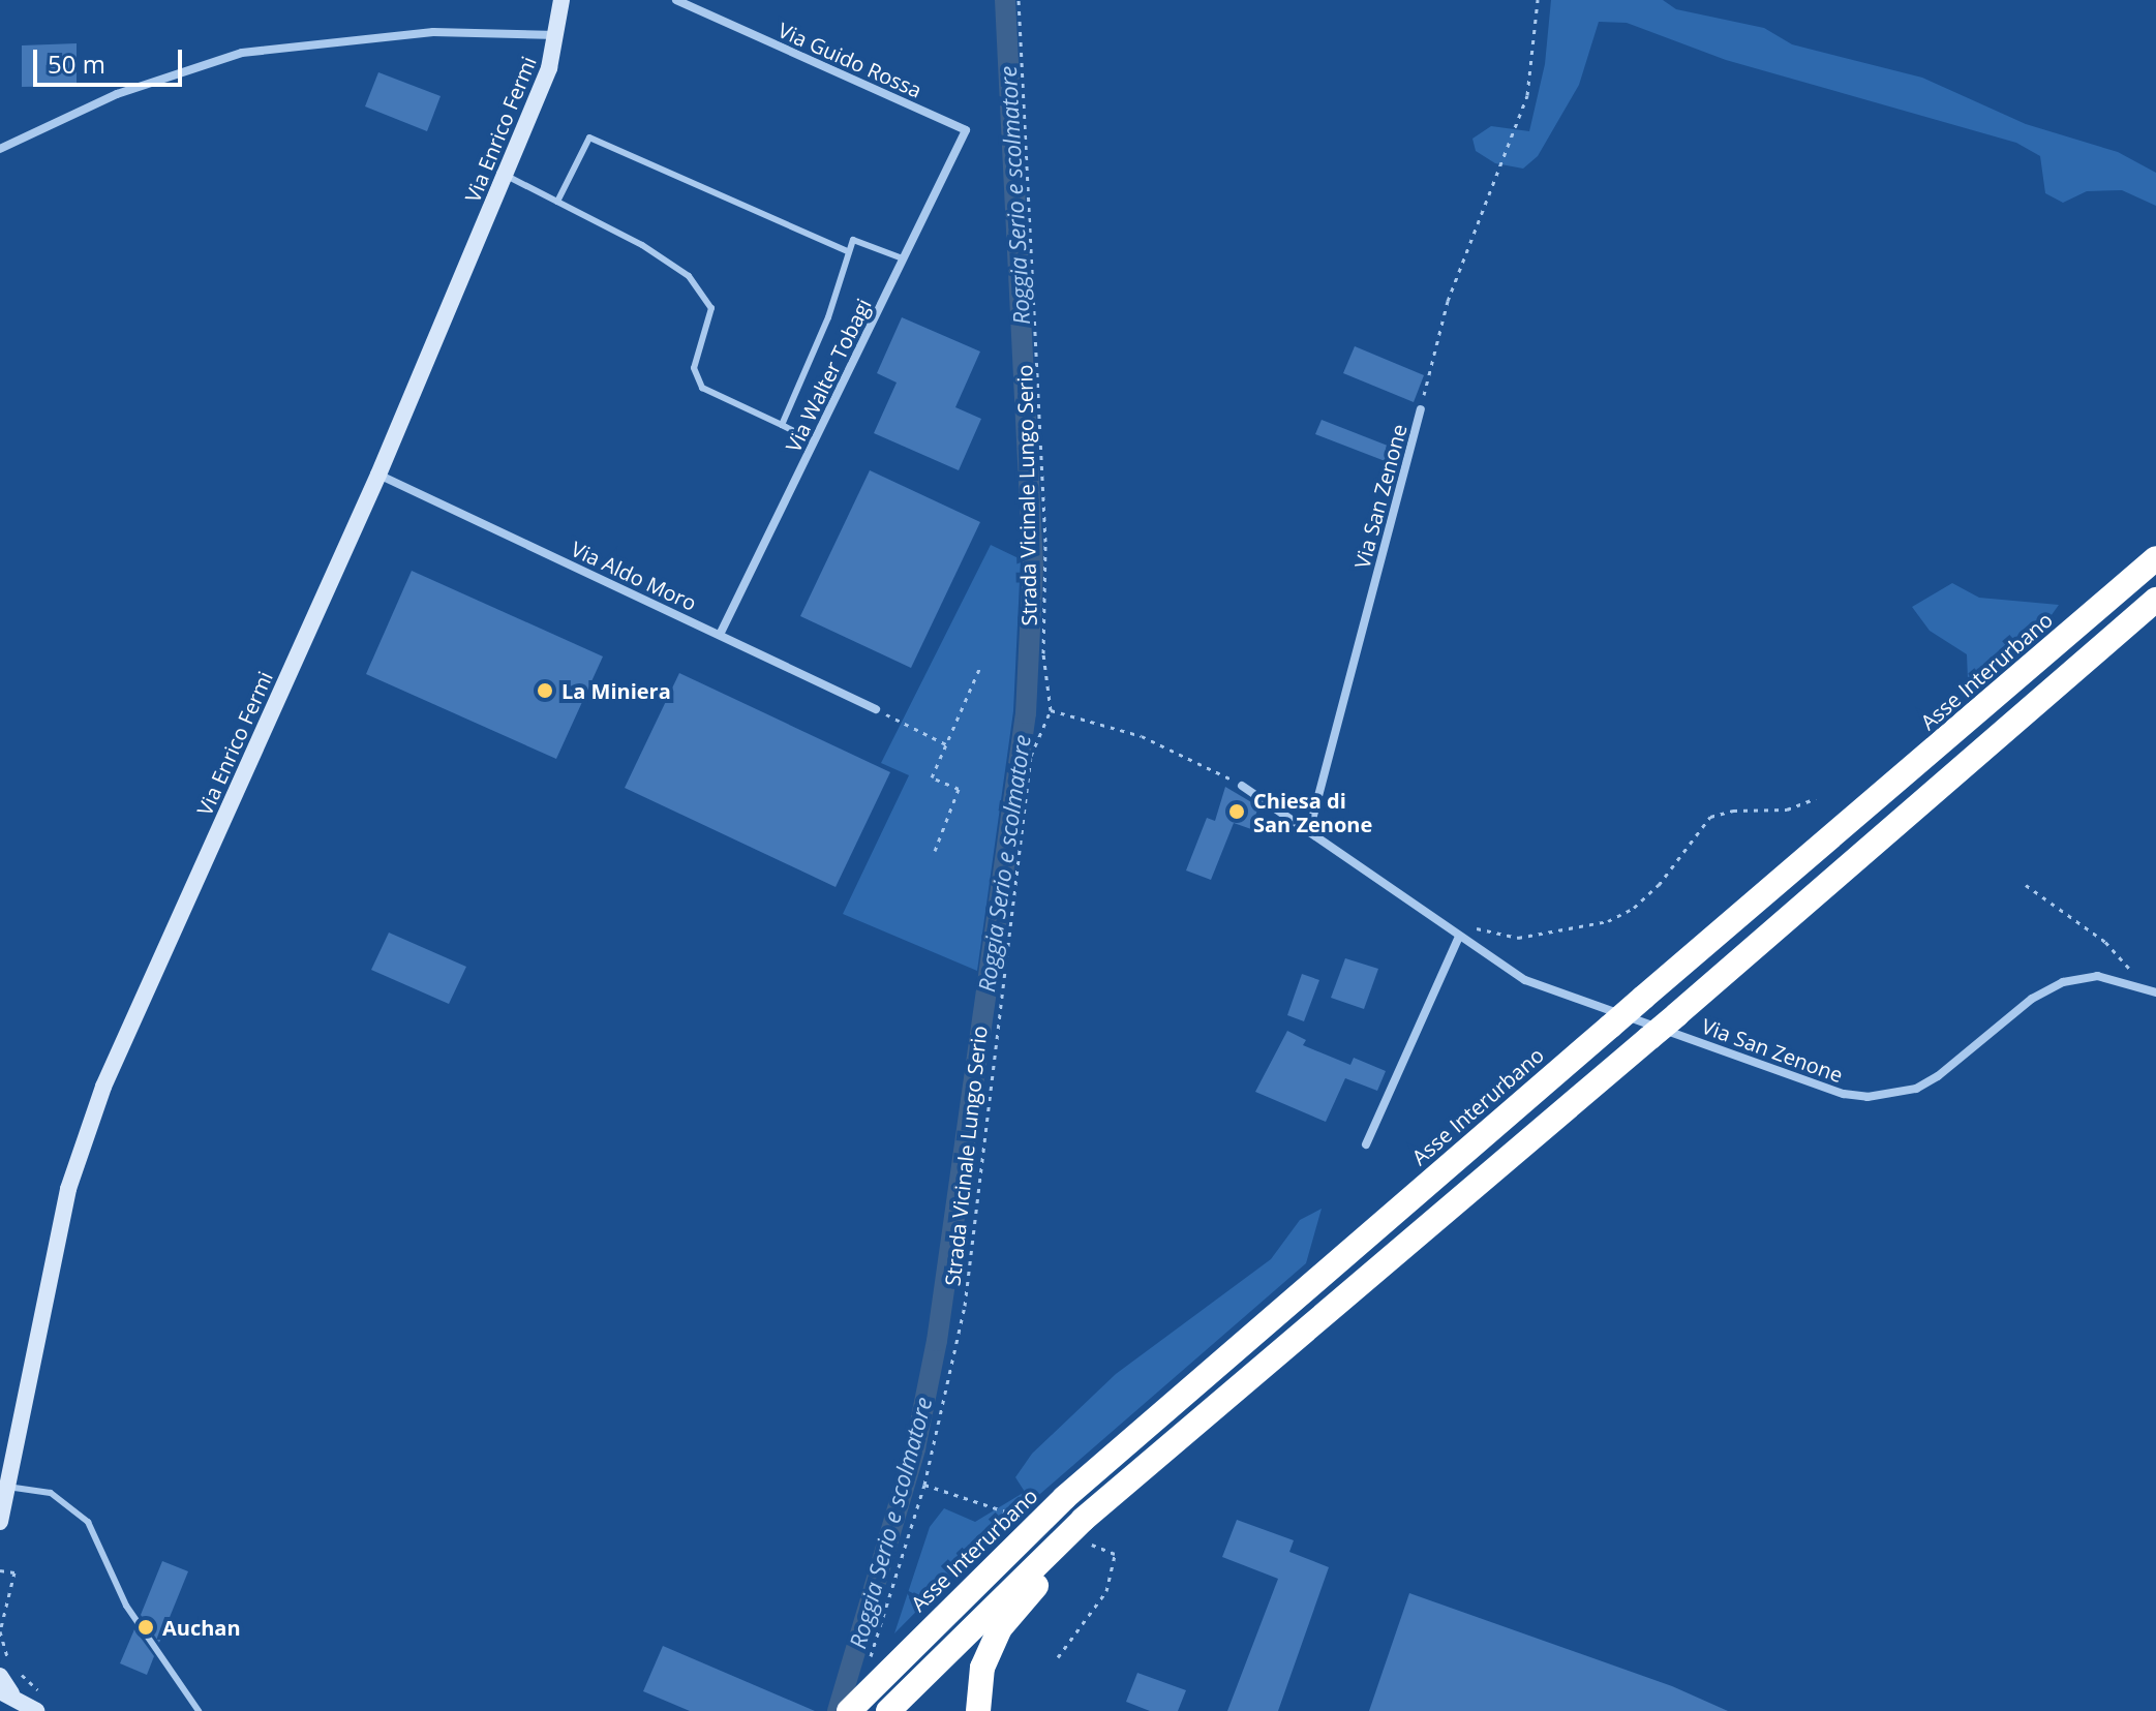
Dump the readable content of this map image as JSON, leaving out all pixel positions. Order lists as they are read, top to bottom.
{
  "streets": {
    "highway": ["Asse Interurbano"],
    "street": [
      "Via Guido Rossa",
      "Via Enrico Fermi",
      "Via Walter Tobagi",
      "Via San Zenone",
      "Via Aldo Moro"
    ],
    "path": ["Strada Vicinale Lungo Serio"]
  },
  "crossings": [
    ["Via Guido Rossa", "Via Walter Tobagi"],
    ["Via Enrico Fermi", "Via Aldo Moro"],
    ["Via Walter Tobagi", "Via Aldo Moro"]
  ],
  "water": ["Roggia Serio e scolmatore"],
  "places": ["La Miniera", "Chiesa di San Zenone", "Auchan"],
  "scale_bar": "50 m"
}
